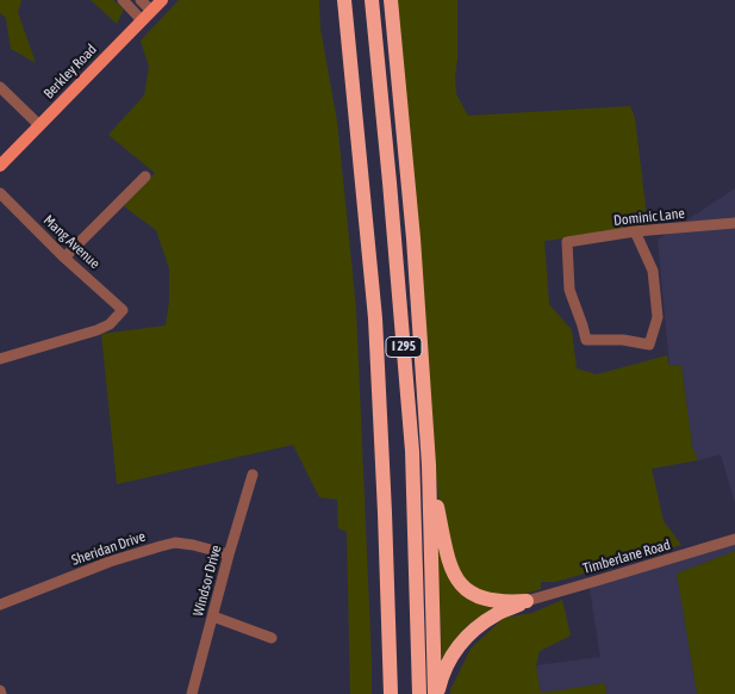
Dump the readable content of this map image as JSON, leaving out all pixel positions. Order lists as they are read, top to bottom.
{
  "streets": {
    "highway": ["I 295"],
    "main road": ["Berkley Road"],
    "street": [
      "Dominic Lane",
      "Mang Avenue",
      "Sheridan Drive",
      "Timberlane Road",
      "Windsor Drive"
    ]
  },
  "crossings": [
    ["Sheridan Drive", "Windsor Drive"]
  ]
}
